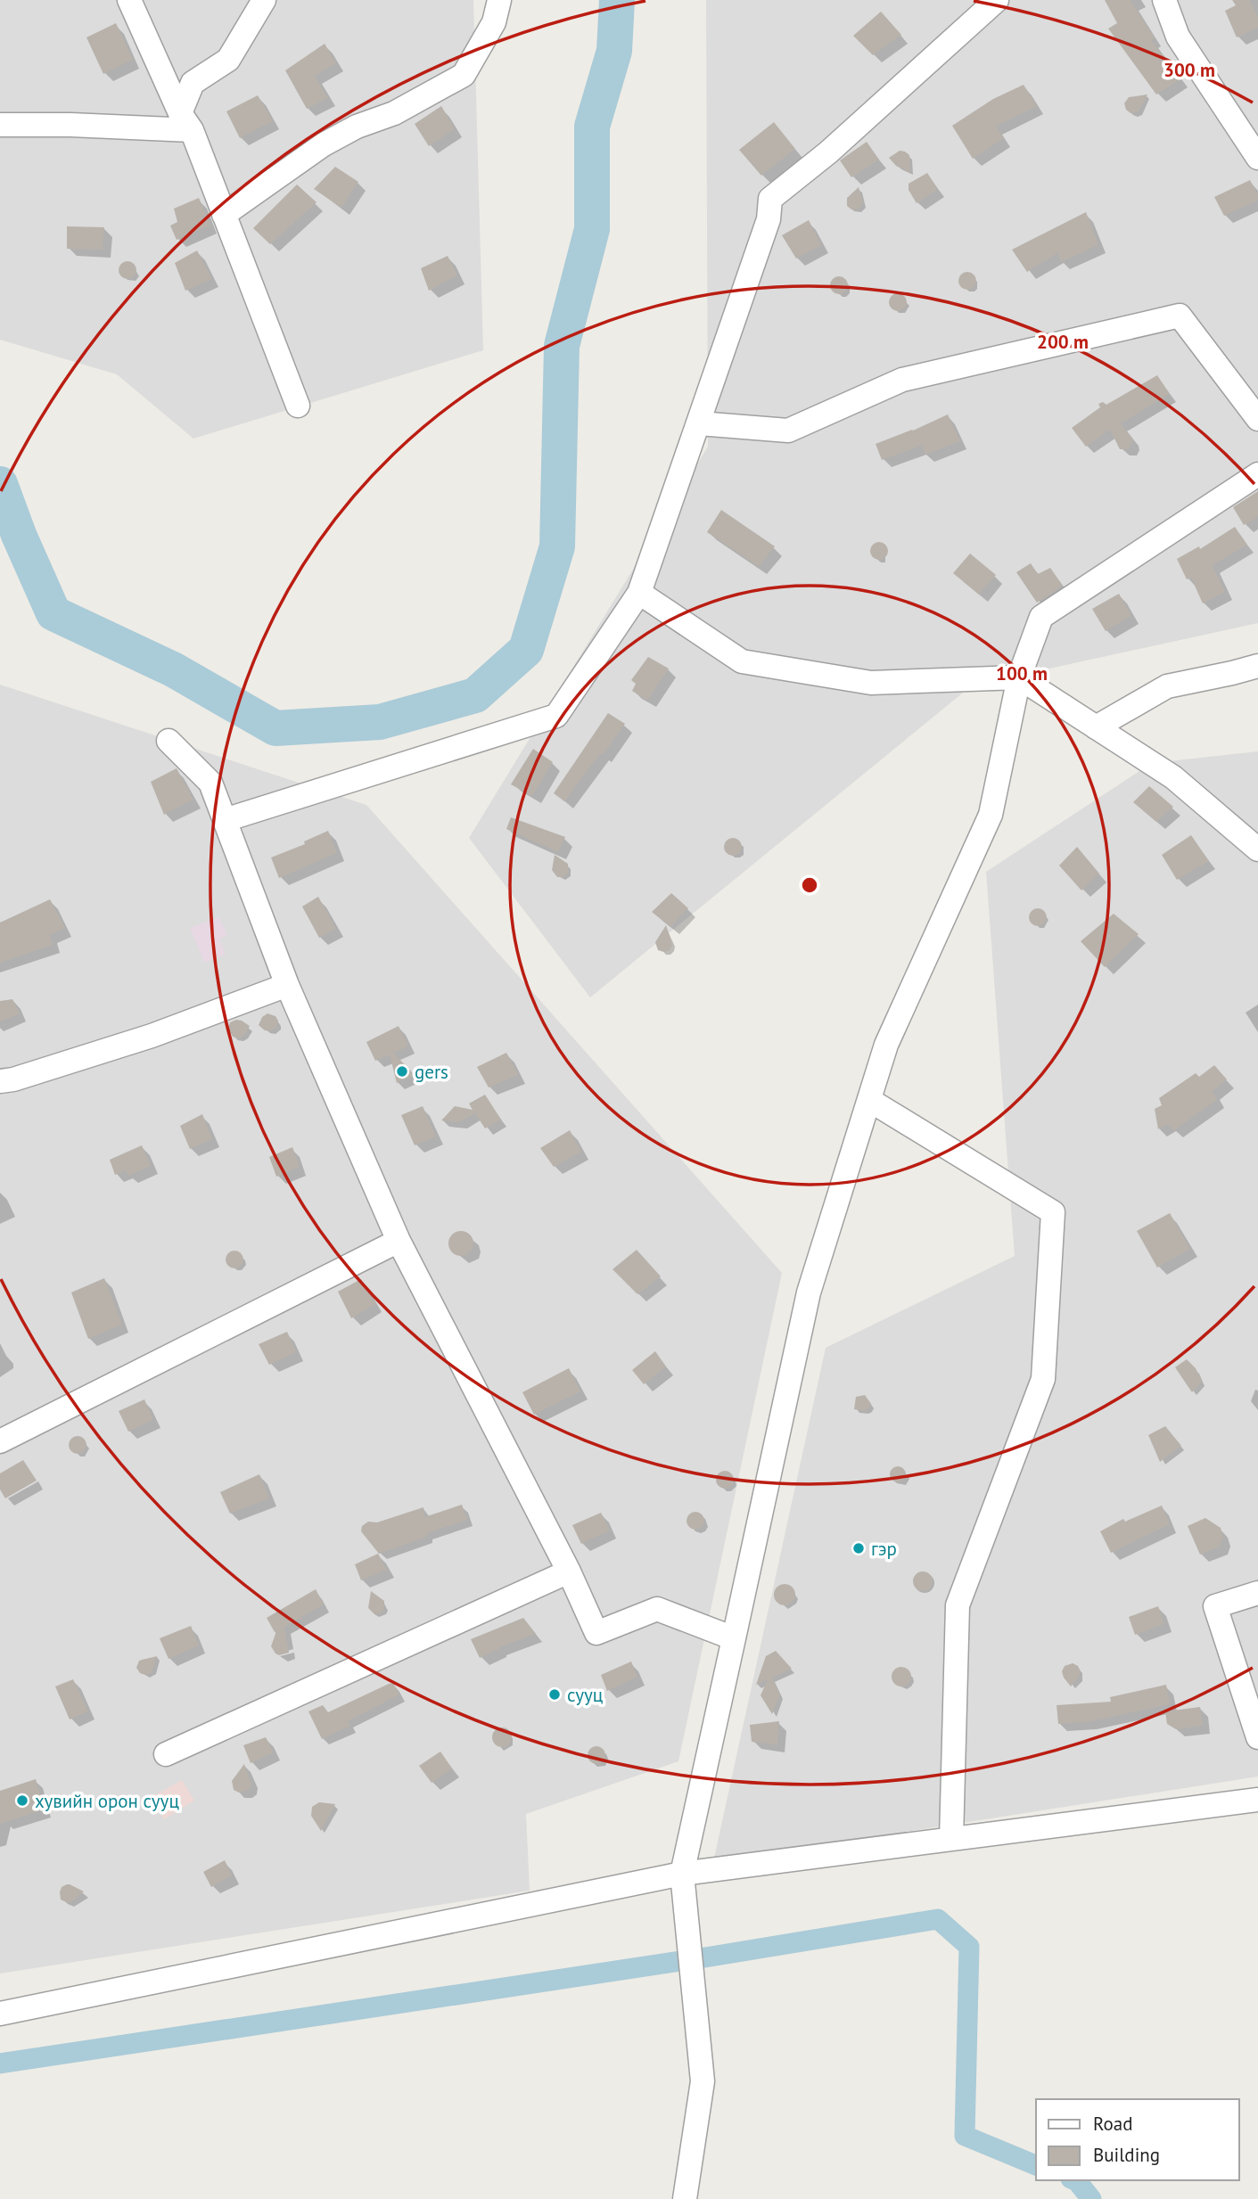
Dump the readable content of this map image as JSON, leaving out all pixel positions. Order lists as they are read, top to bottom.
{
  "places": [
    "gers",
    "гэр",
    "сууц",
    "хувийн орон сууц"
  ],
  "legend": ["Road", "Building"],
  "rings": ["300 m", "200 m", "100 m"]
}
